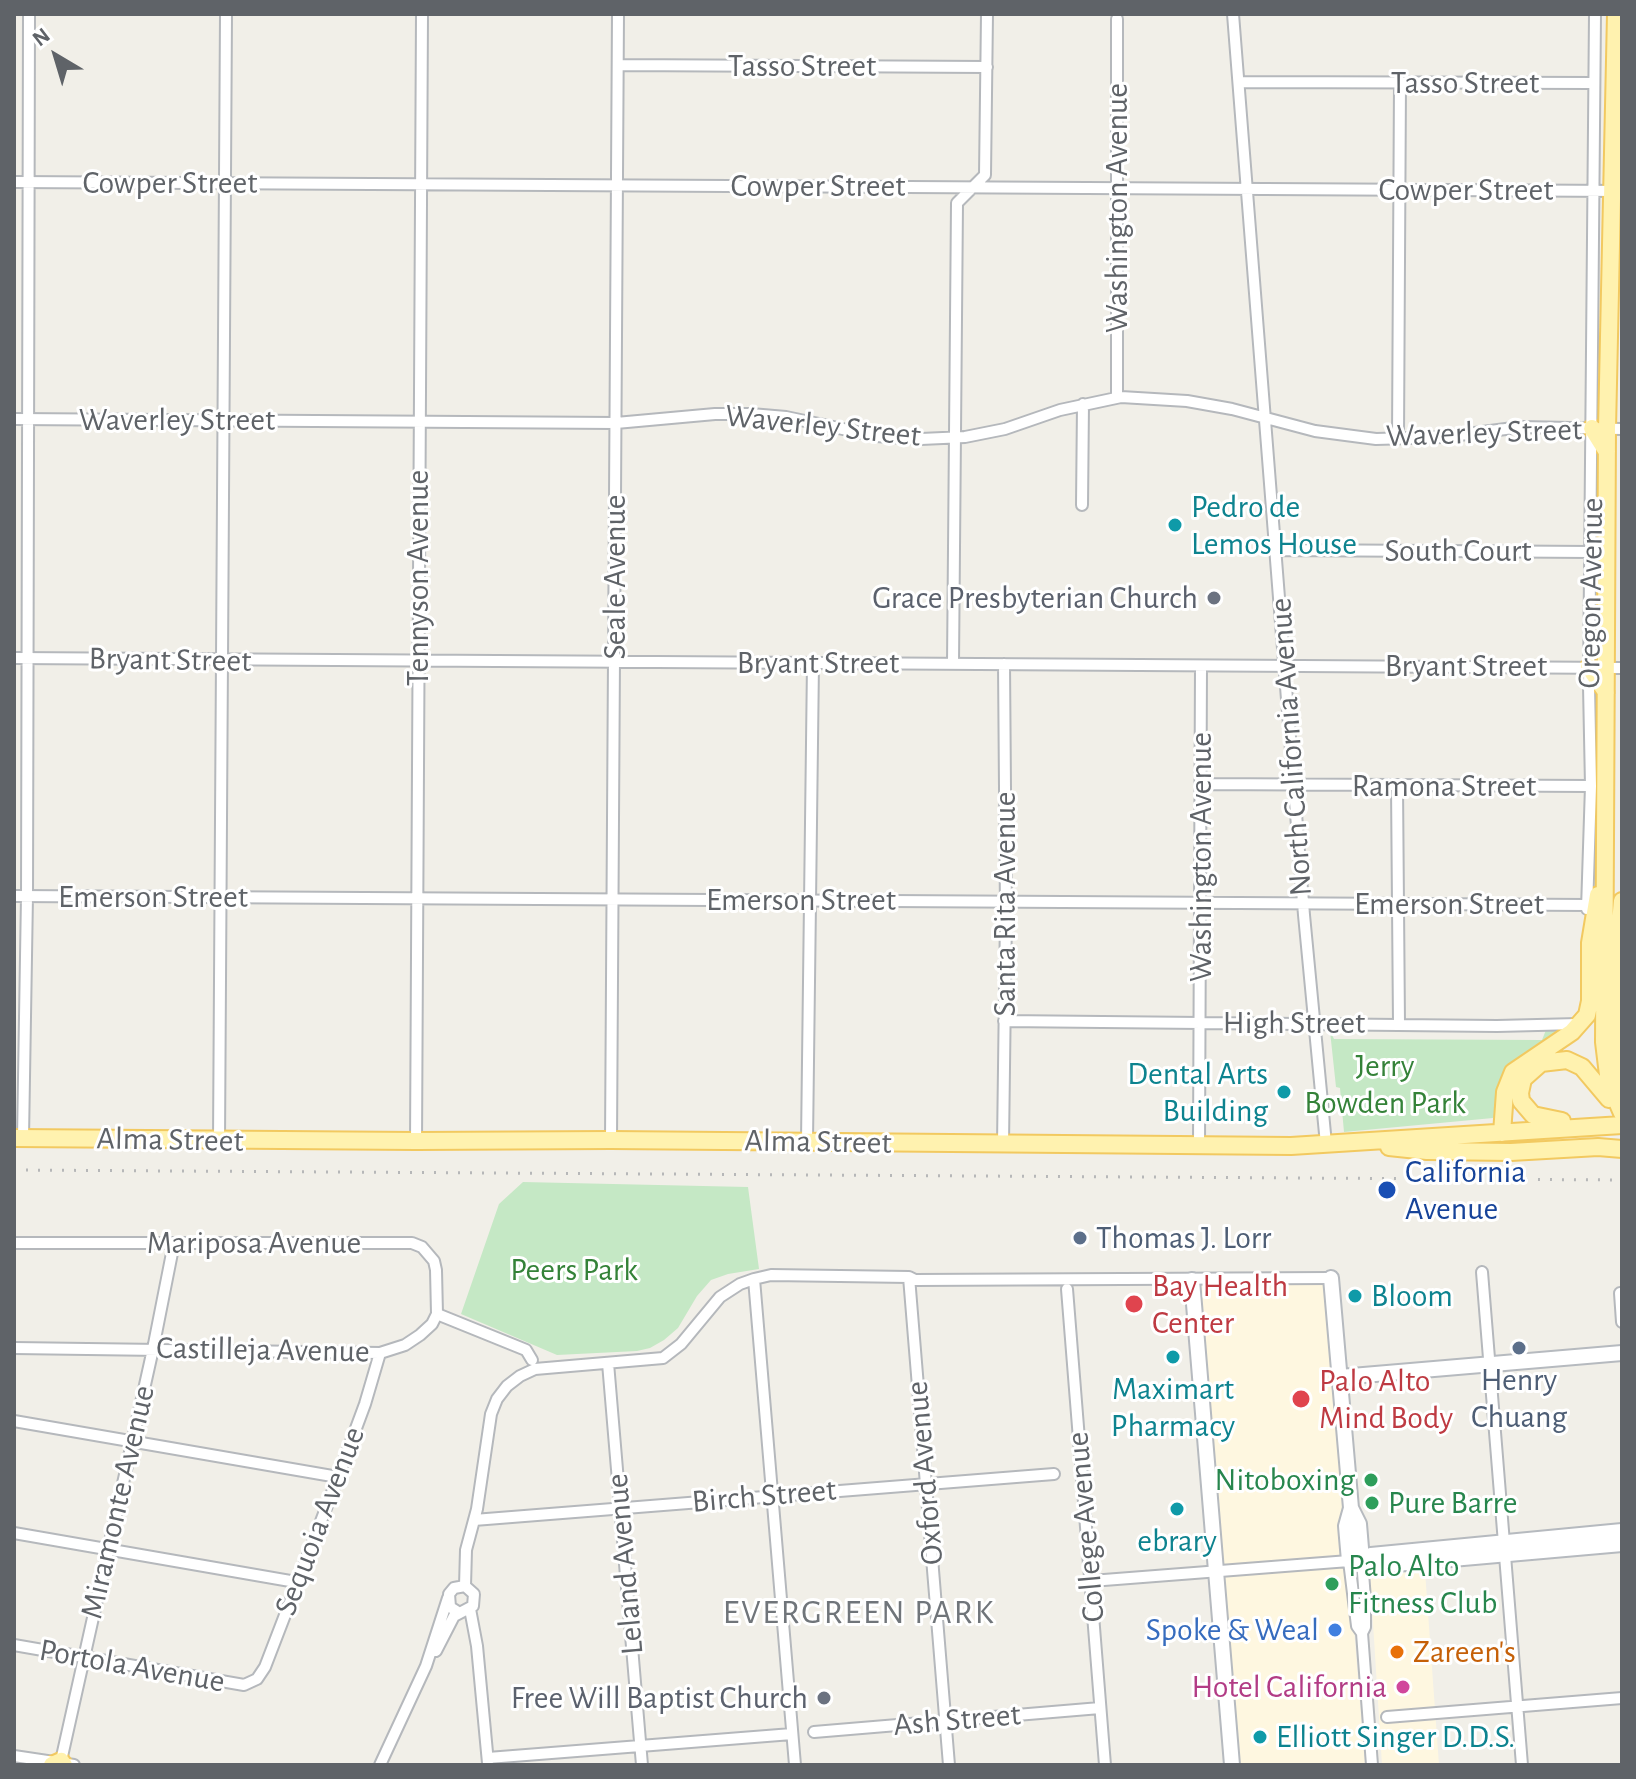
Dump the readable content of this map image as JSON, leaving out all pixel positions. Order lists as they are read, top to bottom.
{
  "streets": {
    "main road": ["Oregon Avenue", "Alma Street"],
    "street": [
      "Tasso Street",
      "Cowper Street",
      "Washington Avenue",
      "Waverley Street",
      "South Court",
      "Seale Avenue",
      "Tennyson Avenue",
      "Bryant Street",
      "North California Avenue",
      "Ramona Street",
      "Emerson Street",
      "Santa Rita Avenue",
      "High Street",
      "Mariposa Avenue",
      "Castilleja Avenue",
      "Oxford Avenue",
      "Birch Street",
      "Miramonte Avenue",
      "Sequoia Avenue",
      "College Avenue",
      "Leland Avenue",
      "Portola Avenue",
      "Ash Street"
    ]
  },
  "crossings": [
    ["Tasso Street", "Seale Avenue"],
    ["Tasso Street", "Oregon Avenue"],
    ["Tasso Street", "North California Avenue"],
    ["Cowper Street", "Washington Avenue"],
    ["Cowper Street", "Seale Avenue"],
    ["Cowper Street", "Tennyson Avenue"],
    ["Cowper Street", "Oregon Avenue"],
    ["Cowper Street", "North California Avenue"],
    ["Washington Avenue", "Waverley Street"],
    ["Washington Avenue", "Bryant Street"],
    ["Washington Avenue", "Ramona Street"],
    ["Washington Avenue", "Emerson Street"],
    ["Washington Avenue", "High Street"],
    ["Washington Avenue", "Alma Street"],
    ["Waverley Street", "Seale Avenue"],
    ["Waverley Street", "Tennyson Avenue"],
    ["Waverley Street", "Oregon Avenue"],
    ["Waverley Street", "North California Avenue"],
    ["South Court", "Oregon Avenue"],
    ["South Court", "North California Avenue"],
    ["Seale Avenue", "Bryant Street"],
    ["Seale Avenue", "Emerson Street"],
    ["Seale Avenue", "Alma Street"],
    ["Tennyson Avenue", "Bryant Street"],
    ["Tennyson Avenue", "Emerson Street"],
    ["Tennyson Avenue", "Alma Street"],
    ["Oregon Avenue", "Bryant Street"],
    ["Oregon Avenue", "Ramona Street"],
    ["Oregon Avenue", "Emerson Street"],
    ["Oregon Avenue", "High Street"],
    ["Bryant Street", "North California Avenue"],
    ["Bryant Street", "Santa Rita Avenue"],
    ["North California Avenue", "Ramona Street"],
    ["North California Avenue", "Emerson Street"],
    ["North California Avenue", "High Street"],
    ["North California Avenue", "Alma Street"],
    ["Emerson Street", "Santa Rita Avenue"],
    ["Santa Rita Avenue", "High Street"],
    ["Santa Rita Avenue", "Alma Street"],
    ["Mariposa Avenue", "Castilleja Avenue"],
    ["Mariposa Avenue", "Miramonte Avenue"],
    ["Castilleja Avenue", "Miramonte Avenue"],
    ["Castilleja Avenue", "Sequoia Avenue"],
    ["Oxford Avenue", "Birch Street"],
    ["Oxford Avenue", "Ash Street"],
    ["Birch Street", "Leland Avenue"],
    ["Miramonte Avenue", "Portola Avenue"],
    ["Sequoia Avenue", "Portola Avenue"],
    ["College Avenue", "Ash Street"]
  ],
  "districts": ["EVERGREEN PARK"],
  "parks": ["Jerry Bowden Park", "Peers Park"],
  "places": [
    "Pedro de Lemos House",
    "Grace Presbyterian Church",
    "Dental Arts Building",
    "California Avenue",
    "Thomas J. Lorr",
    "Bloom",
    "Bay Health Center",
    "Henry Chuang",
    "Maximart Pharmacy",
    "Palo Alto Mind Body",
    "Nitoboxing",
    "Pure Barre",
    "ebrary",
    "Palo Alto Fitness Club",
    "Spoke & Weal",
    "Zareen's",
    "Hotel California",
    "Free Will Baptist Church",
    "Elliott Singer D.D.S."
  ],
  "north": "top left"
}
